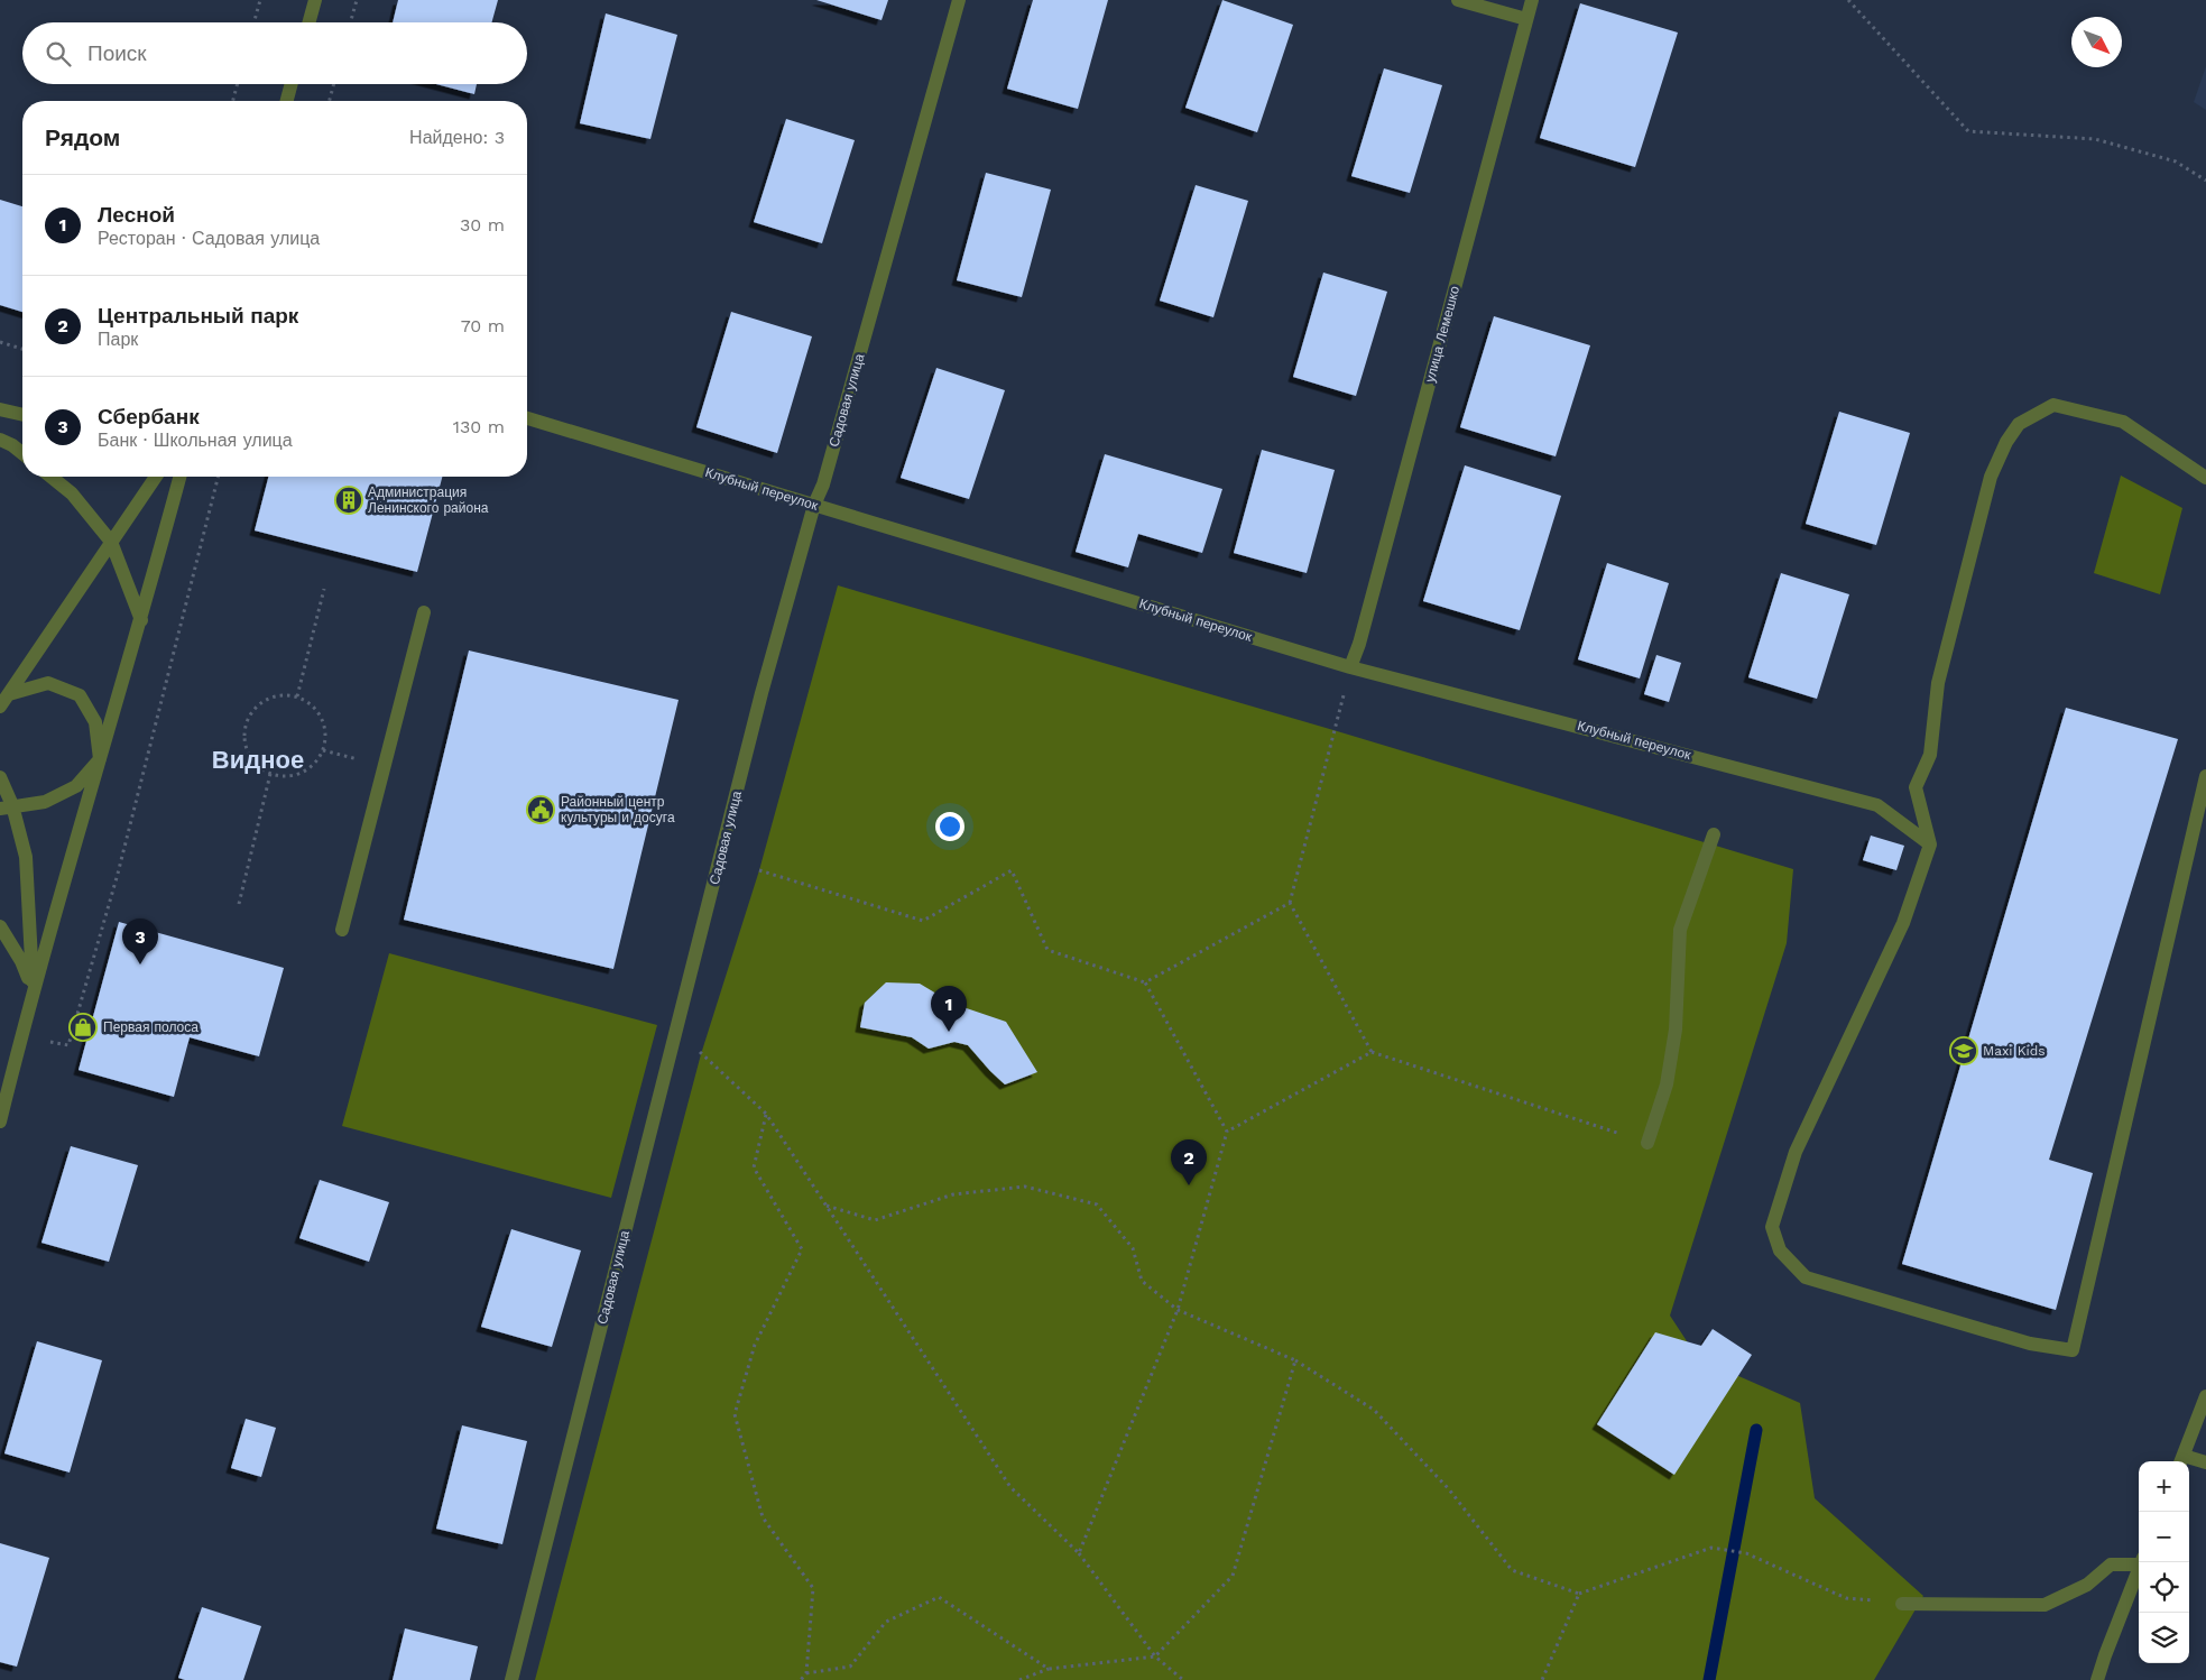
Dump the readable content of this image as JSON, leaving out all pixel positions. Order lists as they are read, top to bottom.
{
  "streets": {
    "street": ["улица Лемешко", "Садовая улица", "Клубный переулок"]
  },
  "crossings": [
    ["улица Лемешко", "Клубный переулок"],
    ["Садовая улица", "Клубный переулок"]
  ],
  "districts": ["Видное"],
  "places": {
    "building": ["Администрация Ленинского района"],
    "public building": ["Районный центр культуры и досуга"],
    "shop": ["Первая полоса"],
    "school or university": ["Maxi Kids"]
  },
  "north": "bottom right",
  "page": {
    "search": "Поиск",
    "heading": ["Рядом", "Найдено: 3"],
    "list": [
      {
        "mark": "1",
        "name": "Лесной",
        "note": "Ресторан · Садовая улица",
        "value": "30 m"
      },
      {
        "mark": "2",
        "name": "Центральный парк",
        "note": "Парк",
        "value": "70 m"
      },
      {
        "mark": "3",
        "name": "Сбербанк",
        "note": "Банк · Школьная улица",
        "value": "130 m"
      }
    ],
    "pins": ["3", "1", "2"],
    "map_buttons": ["+", "−"]
  }
}
